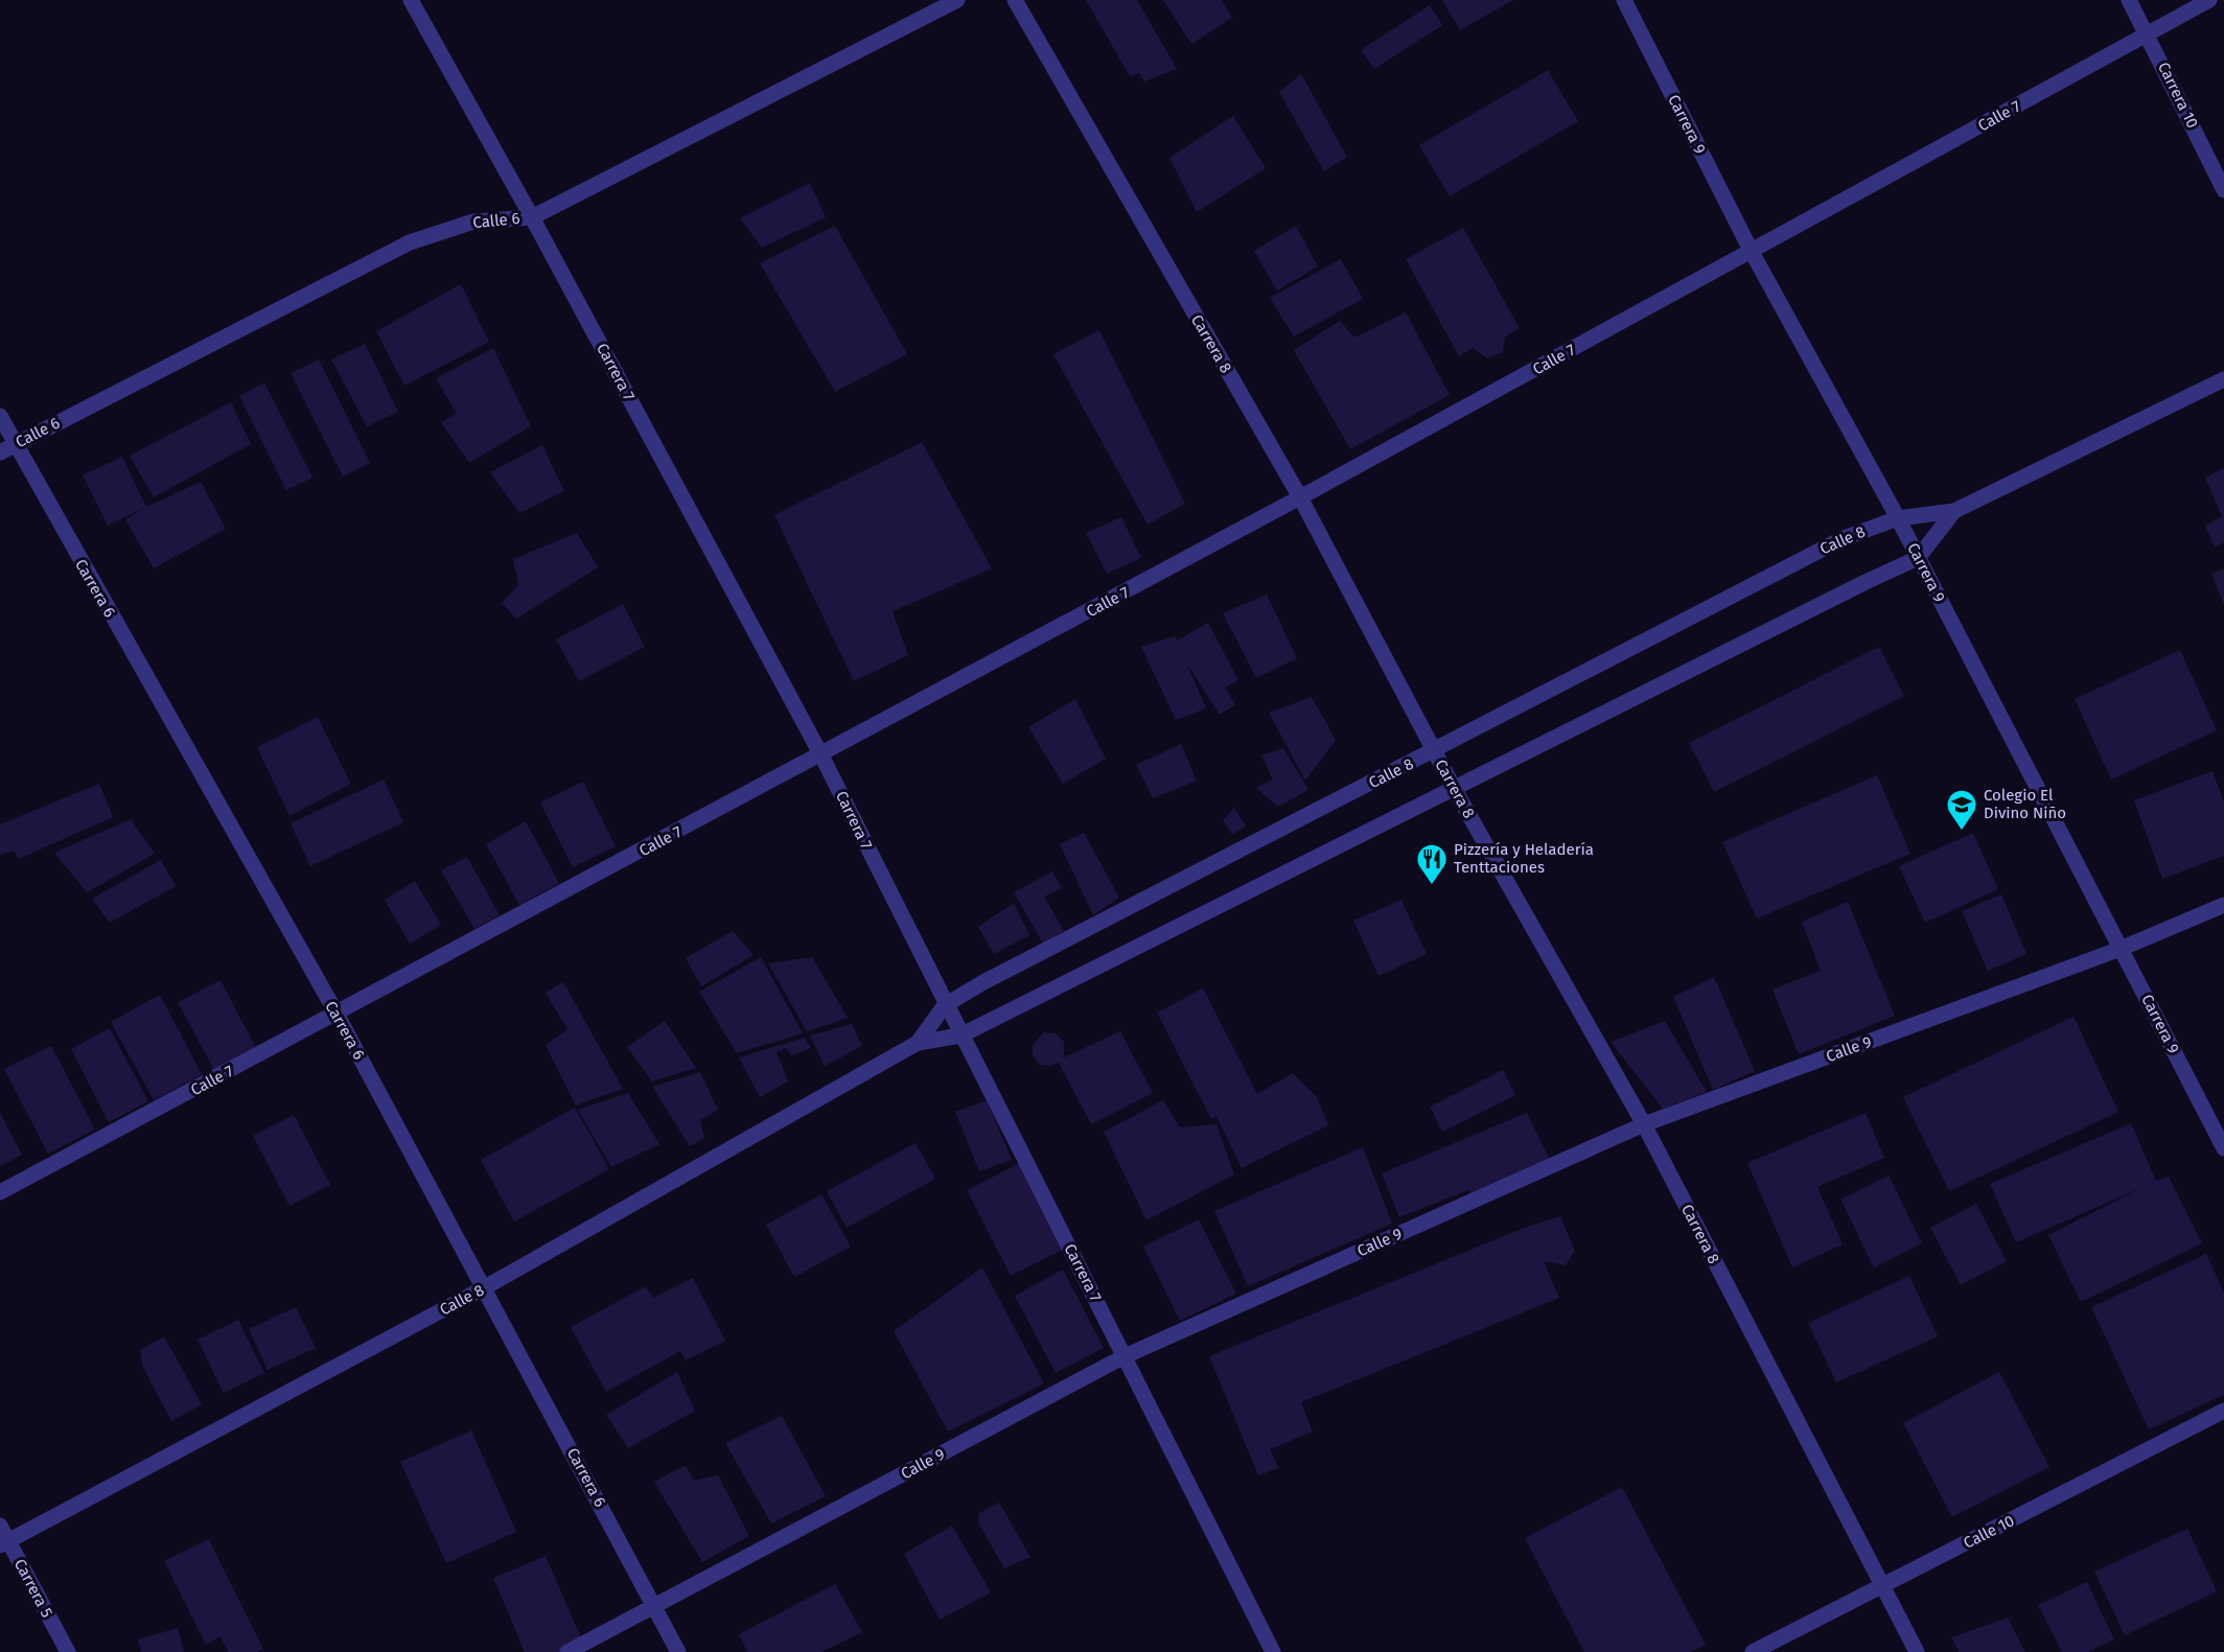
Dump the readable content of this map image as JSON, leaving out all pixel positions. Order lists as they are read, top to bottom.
{
  "streets": {
    "street": [
      "Carrera 10",
      "Calle 7",
      "Carrera 9",
      "Calle 6",
      "Carrera 8",
      "Carrera 7",
      "Calle 8",
      "Carrera 6",
      "Calle 9",
      "Calle 10",
      "Carrera 5"
    ]
  },
  "crossings": [
    ["Carrera 10", "Calle 7"],
    ["Calle 7", "Carrera 9"],
    ["Calle 7", "Carrera 8"],
    ["Calle 7", "Carrera 7"],
    ["Calle 7", "Carrera 6"],
    ["Carrera 9", "Calle 8"],
    ["Carrera 9", "Calle 9"],
    ["Calle 6", "Carrera 7"],
    ["Calle 6", "Carrera 6"],
    ["Carrera 8", "Calle 8"],
    ["Carrera 8", "Calle 9"],
    ["Carrera 8", "Calle 10"],
    ["Carrera 7", "Calle 8"],
    ["Carrera 7", "Calle 9"],
    ["Calle 8", "Carrera 6"],
    ["Calle 8", "Carrera 5"],
    ["Carrera 6", "Calle 9"]
  ],
  "places": {
    "school or university": ["Colegio El Divino Niño"],
    "restaurant": ["Pizzería y Heladería Tenttaciones"]
  }
}
